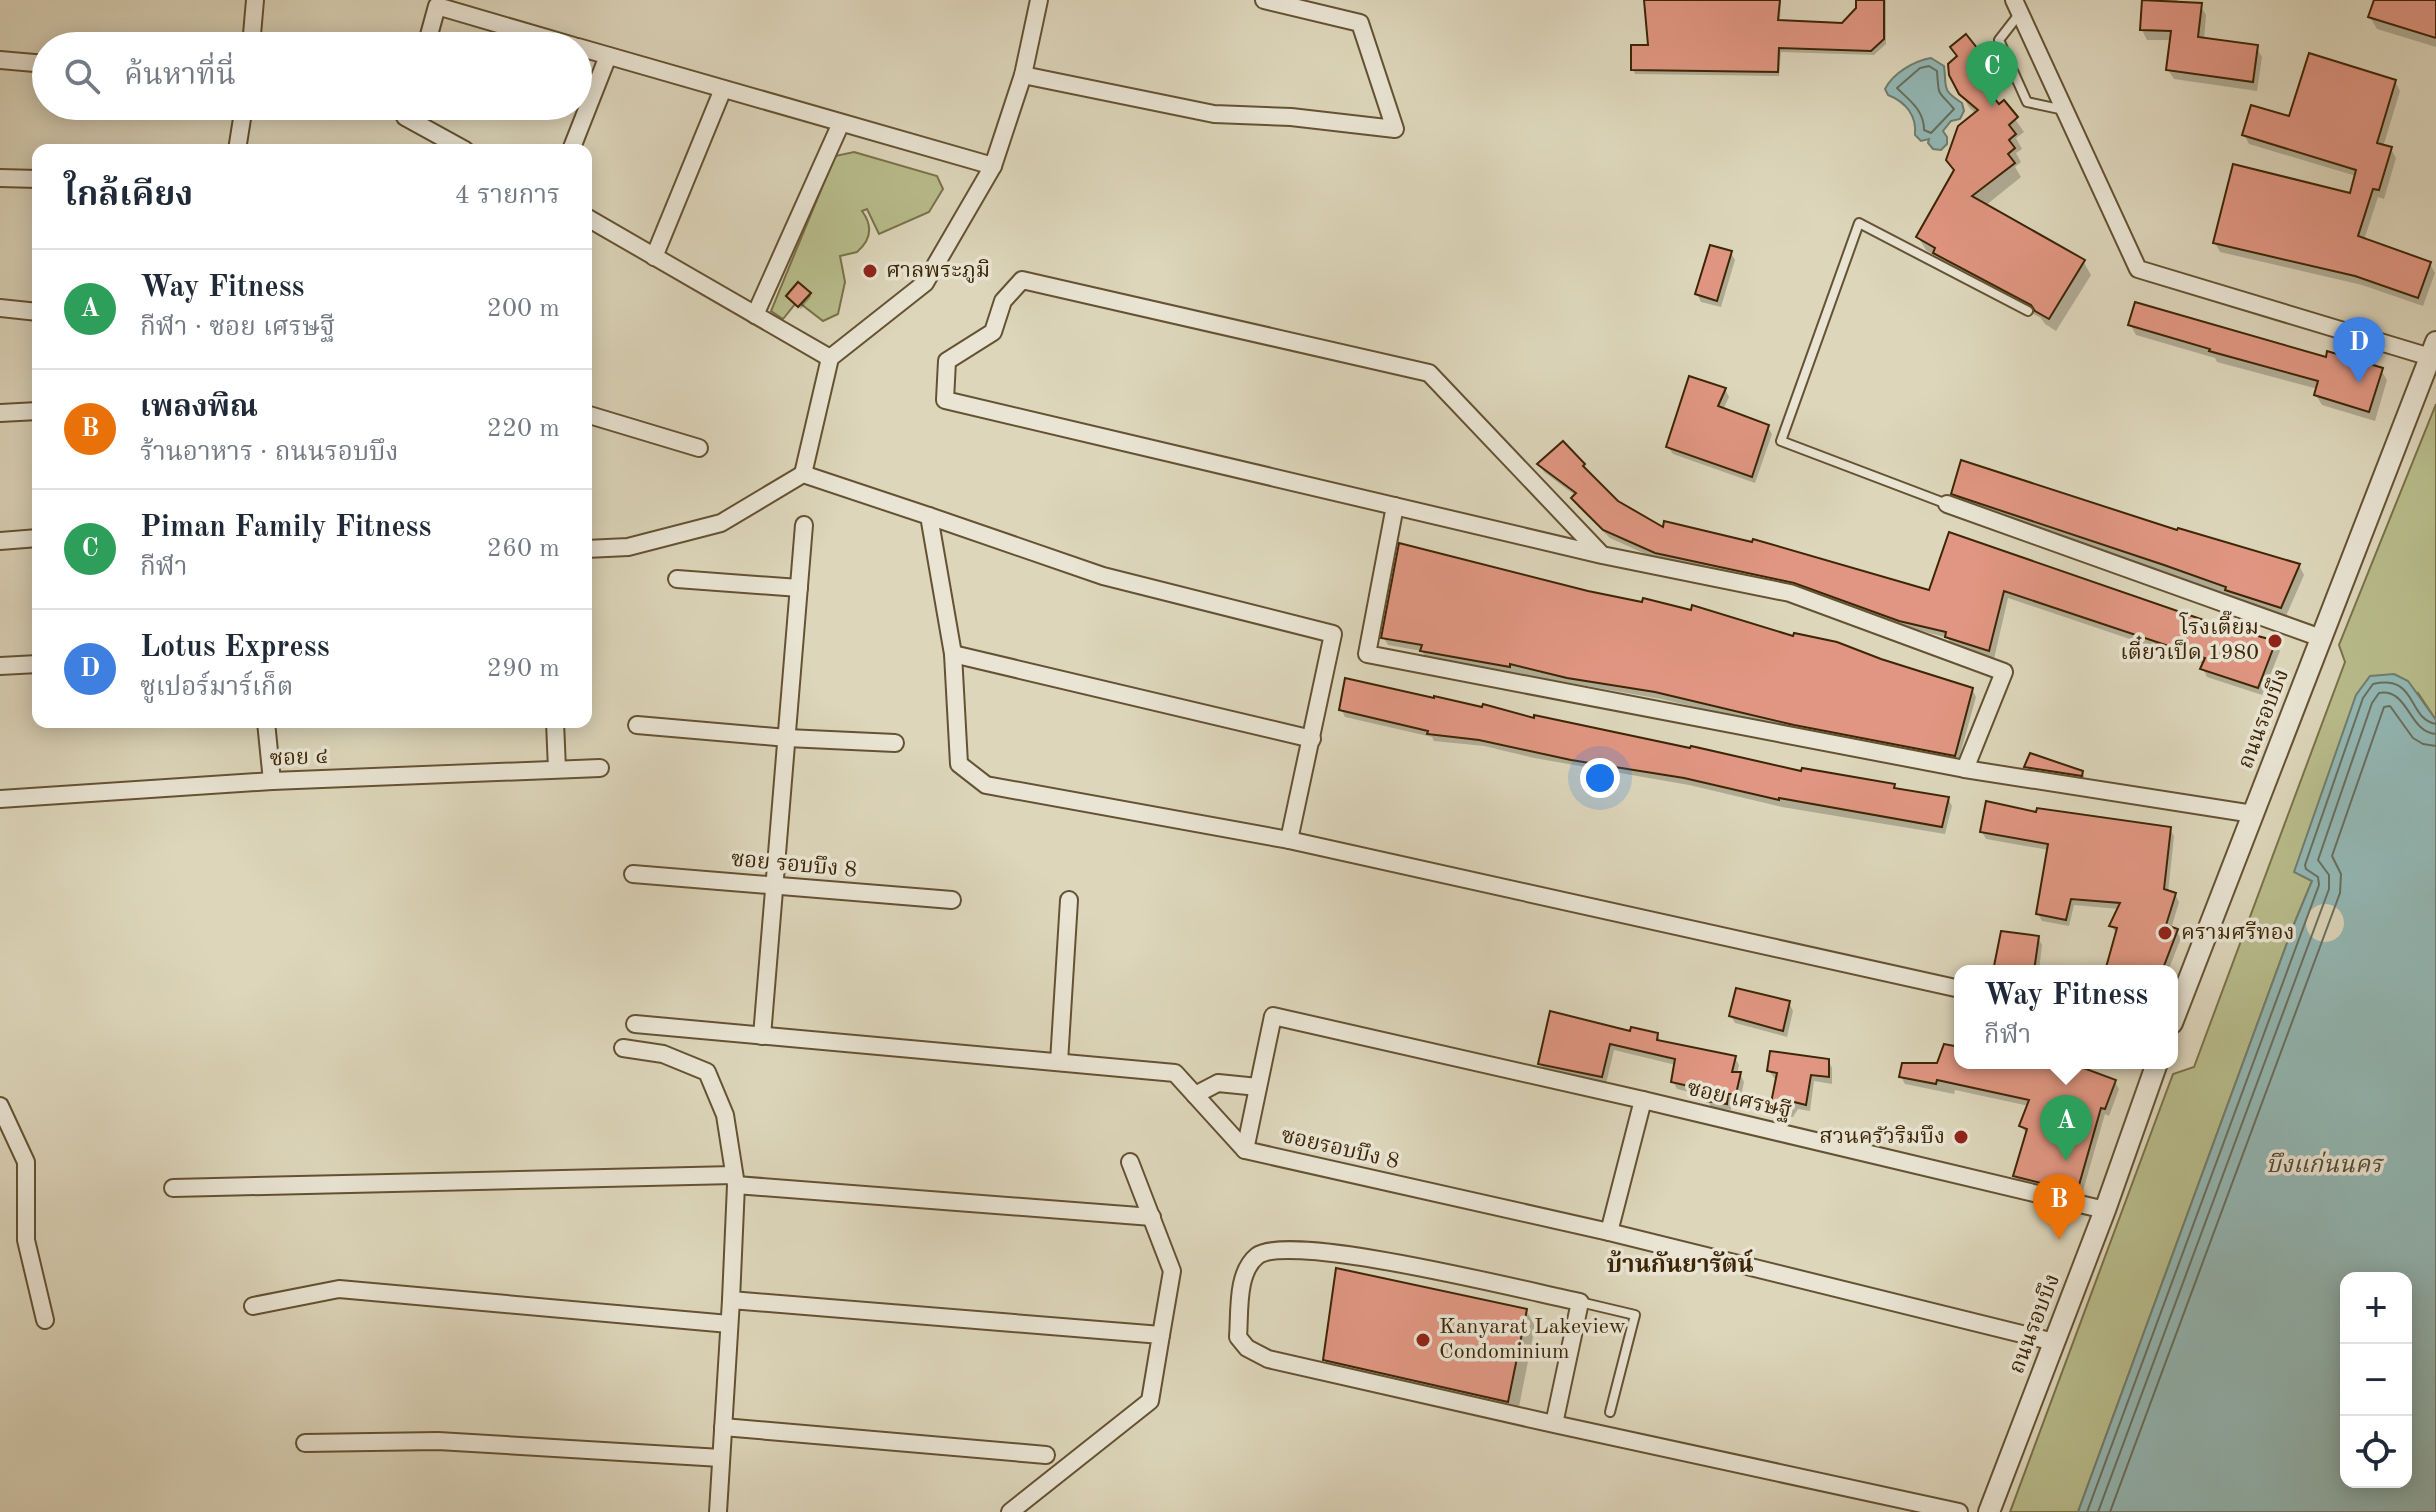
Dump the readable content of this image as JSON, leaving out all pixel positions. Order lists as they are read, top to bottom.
{
  "streets": {
    "street": [
      "ถนนรอบบึง",
      "ซอย ๔",
      "ซอย รอบบึง 8",
      "ซอย เศรษฐี",
      "ซอยรอบบึง 8"
    ]
  },
  "crossings": [
    ["ถนนรอบบึง", "ซอย เศรษฐี"],
    ["ถนนรอบบึง", "ซอยรอบบึง 8"]
  ],
  "districts": ["บ้านกันยารัตน์"],
  "water": ["บึงแก่นนคร"],
  "places": [
    "ศาลพระภูมิ",
    "โรงเตี๊ยม เตี๋ยวเป็ด 1980",
    "ครามศรีทอง",
    "สวนครัวริมบึง",
    "Kanyarat Lakeview Condominium"
  ],
  "page": {
    "search": "ค้นหาที่นี่",
    "pins": [
      "C",
      "D",
      "A",
      "B"
    ],
    "heading": ["ใกล้เคียง", "4 รายการ"],
    "list": [
      {
        "mark": "A",
        "name": "Way Fitness",
        "note": "กีฬา · ซอย เศรษฐี",
        "value": "200 m"
      },
      {
        "mark": "B",
        "name": "เพลงพิณ",
        "note": "ร้านอาหาร · ถนนรอบบึง",
        "value": "220 m"
      },
      {
        "mark": "C",
        "name": "Piman Family Fitness",
        "note": "กีฬา",
        "value": "260 m"
      },
      {
        "mark": "D",
        "name": "Lotus Express",
        "note": "ซูเปอร์มาร์เก็ต",
        "value": "290 m"
      }
    ],
    "popup": ["Way Fitness", "กีฬา"],
    "map_buttons": ["+", "−"]
  }
}
